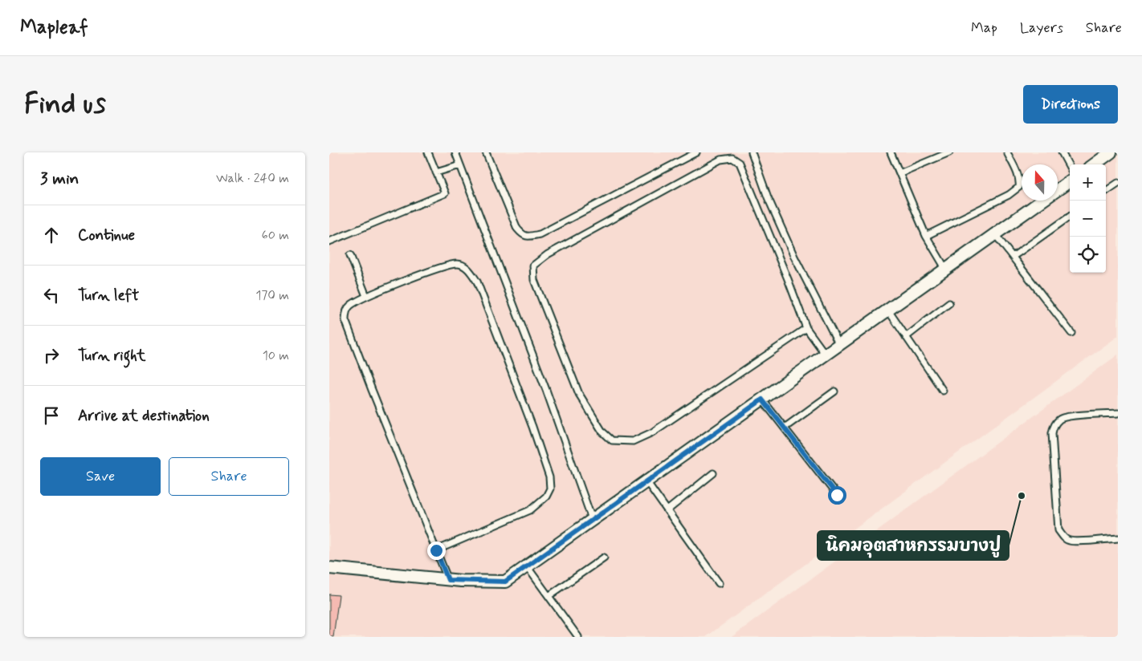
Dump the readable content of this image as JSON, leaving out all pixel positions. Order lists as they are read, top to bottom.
{
  "places": ["นิคมอุตสาหกรรมบางปู"],
  "north": "top",
  "page": {
    "header": "Mapleaf",
    "nav": ["Map", "Layers", "Share"],
    "buttons": [
      "Directions",
      ["Save", "Share"]
    ],
    "title": "Find us",
    "heading": ["3 min", "Walk · 240 m"],
    "map_buttons": ["+", "−"],
    "list": [
      ["Continue", "60 m"],
      ["Turn left", "170 m"],
      ["Turn right", "10 m"],
      "Arrive at destination"
    ]
  }
}
